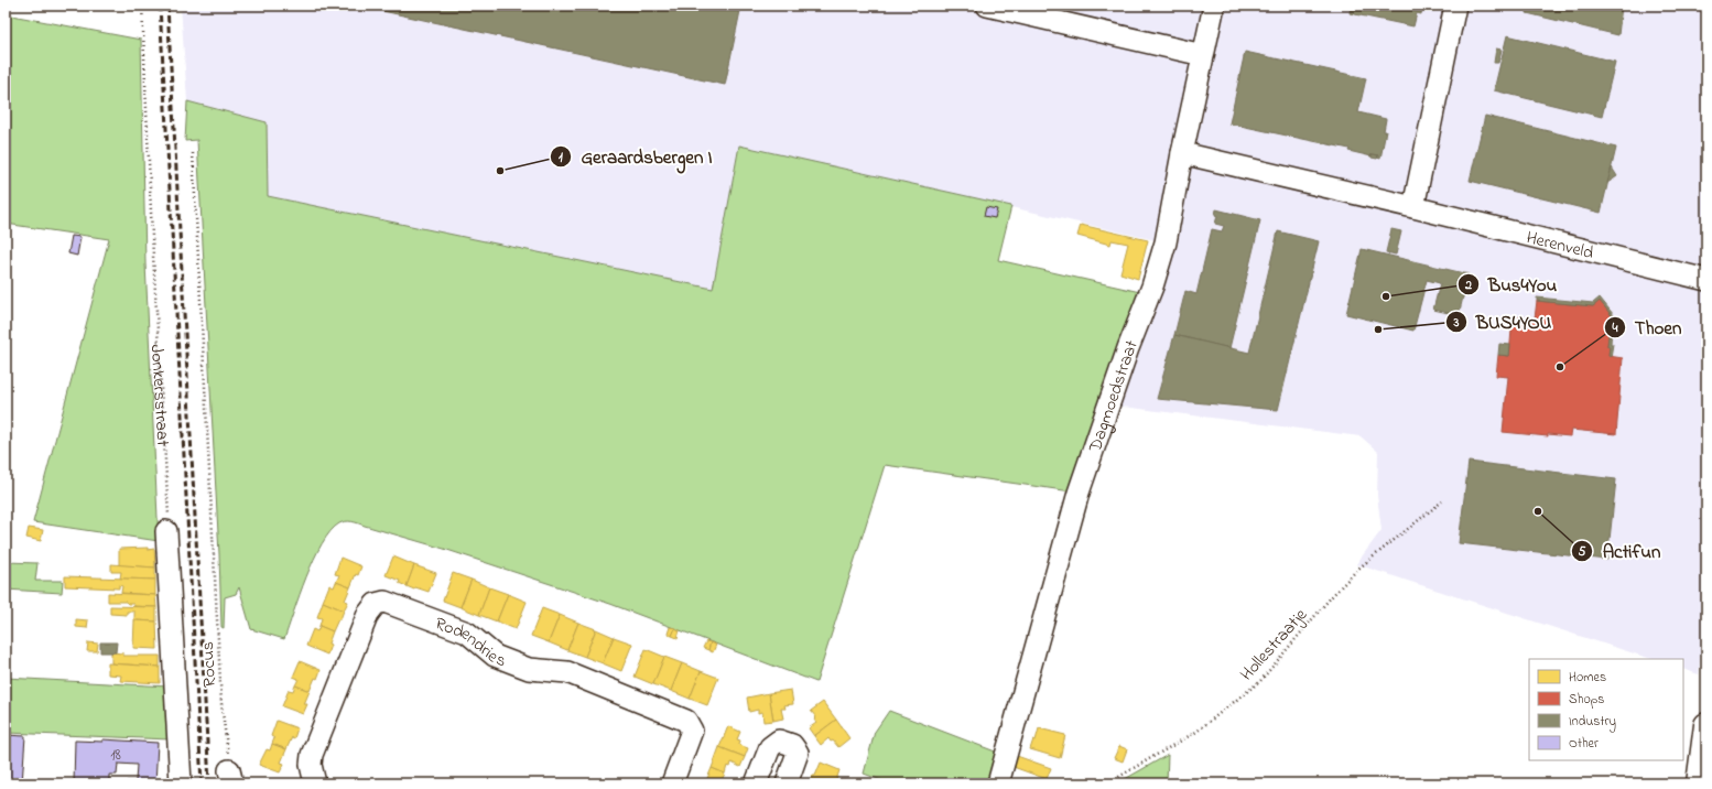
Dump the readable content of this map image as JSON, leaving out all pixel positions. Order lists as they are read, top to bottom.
{
  "streets": {
    "street": ["Herenveld", "Dagmoedstraat", "Rodendries"],
    "path": ["Jonkersstraat", "Hollestraatje", "Rocus"]
  },
  "crossings": [
    ["Herenveld", "Dagmoedstraat"]
  ],
  "places": [
    "Geraardsbergen I",
    "Bus4You",
    "BUS4YOU",
    "Thoen",
    "Actifun"
  ],
  "house_numbers": ["18"],
  "legend": [
    "Homes",
    "Shops",
    "Industry",
    "Other"
  ]
}
